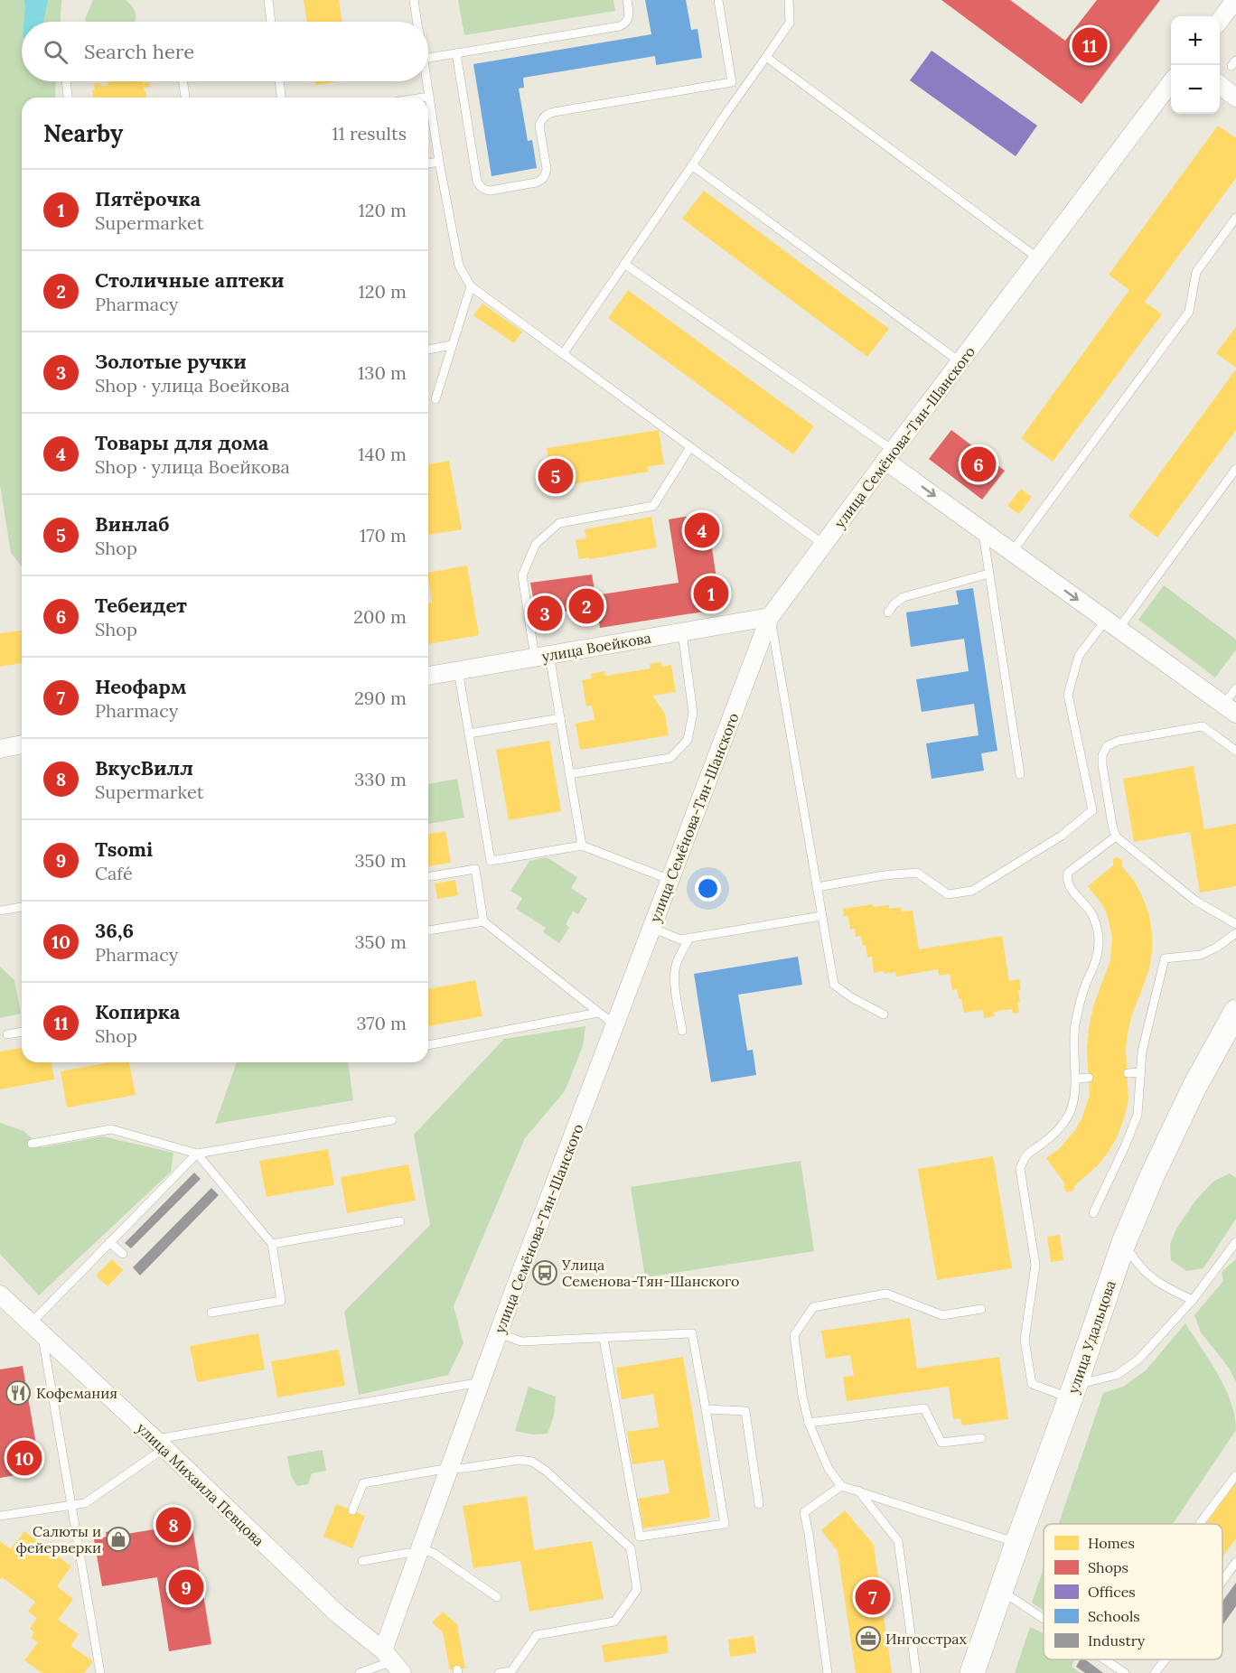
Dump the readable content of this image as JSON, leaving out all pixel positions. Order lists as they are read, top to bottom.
{
  "streets": {
    "street": [
      "улица Семёнова-Тян-Шанского",
      "улица Воейкова",
      "улица Удальцова",
      "улица Михаила Певцова"
    ]
  },
  "crossings": [
    ["улица Семёнова-Тян-Шанского", "улица Воейкова"],
    ["улица Семёнова-Тян-Шанского", "улица Михаила Певцова"]
  ],
  "places": {
    "bus stop": ["Улица Семенова-Тян-Шанского"],
    "restaurant": ["Кофемания"],
    "shop": ["Салюты и фейерверки"],
    "office": ["Ингосстрах"]
  },
  "legend": [
    "Homes",
    "Shops",
    "Offices",
    "Schools",
    "Industry"
  ],
  "page": {
    "map_buttons": ["+", "−"],
    "search": "Search here",
    "pins": [
      "11",
      "6",
      "5",
      "4",
      "1",
      "2",
      "3",
      "10",
      "8",
      "9",
      "7"
    ],
    "heading": ["Nearby", "11 results"],
    "list": [
      {
        "mark": "1",
        "name": "Пятёрочка",
        "note": "Supermarket",
        "value": "120 m"
      },
      {
        "mark": "2",
        "name": "Столичные аптеки",
        "note": "Pharmacy",
        "value": "120 m"
      },
      {
        "mark": "3",
        "name": "Золотые ручки",
        "note": "Shop · улица Воейкова",
        "value": "130 m"
      },
      {
        "mark": "4",
        "name": "Товары для дома",
        "note": "Shop · улица Воейкова",
        "value": "140 m"
      },
      {
        "mark": "5",
        "name": "Винлаб",
        "note": "Shop",
        "value": "170 m"
      },
      {
        "mark": "6",
        "name": "Тебеидет",
        "note": "Shop",
        "value": "200 m"
      },
      {
        "mark": "7",
        "name": "Неофарм",
        "note": "Pharmacy",
        "value": "290 m"
      },
      {
        "mark": "8",
        "name": "ВкусВилл",
        "note": "Supermarket",
        "value": "330 m"
      },
      {
        "mark": "9",
        "name": "Tsomi",
        "note": "Café",
        "value": "350 m"
      },
      {
        "mark": "10",
        "name": "36,6",
        "note": "Pharmacy",
        "value": "350 m"
      },
      {
        "mark": "11",
        "name": "Копирка",
        "note": "Shop",
        "value": "370 m"
      }
    ]
  }
}
